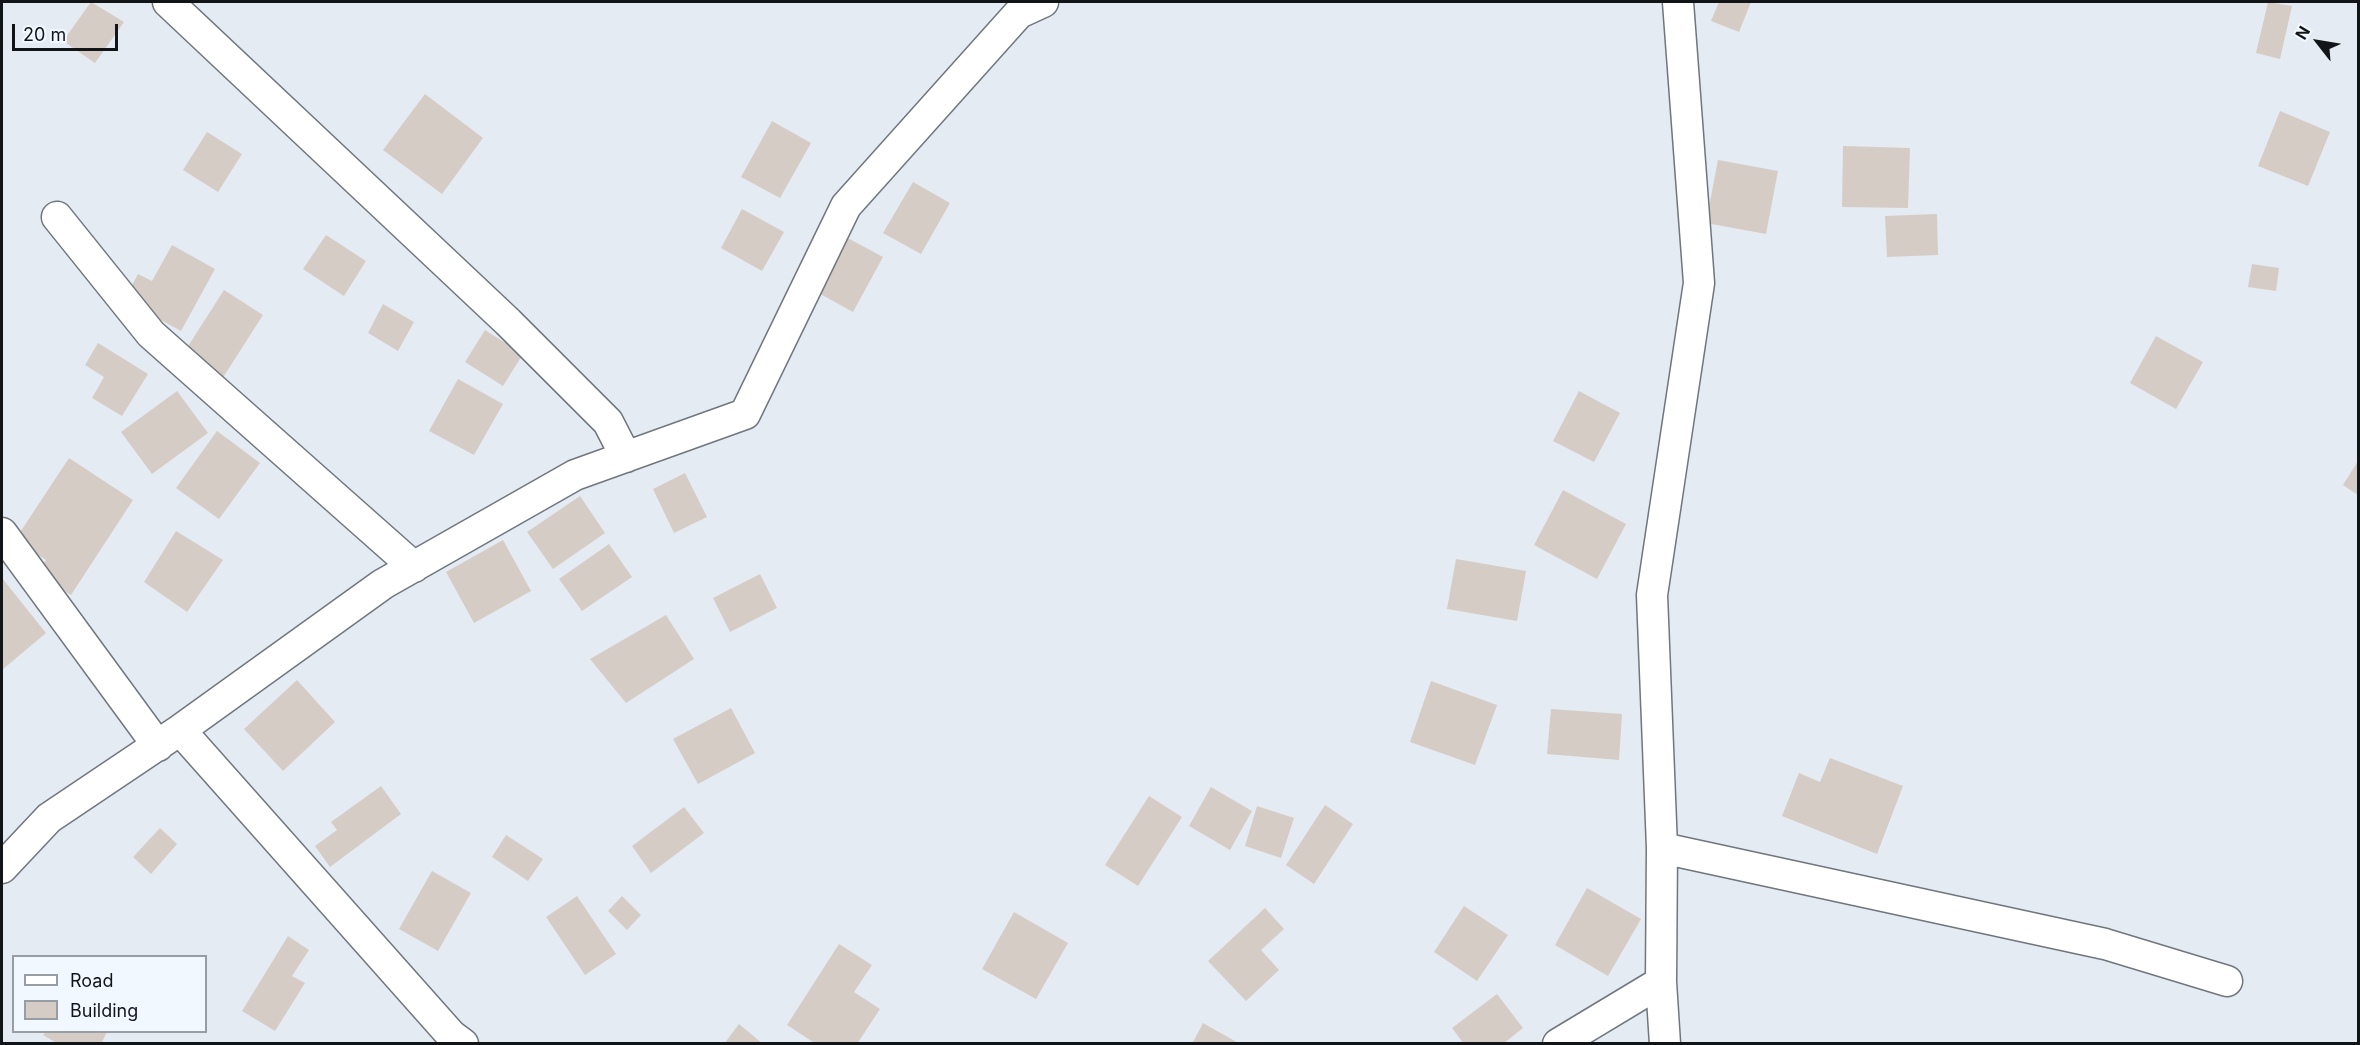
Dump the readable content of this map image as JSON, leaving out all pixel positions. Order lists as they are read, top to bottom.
{
  "legend": ["Road", "Building"],
  "scale_bar": "20 m",
  "north": "top left"
}
